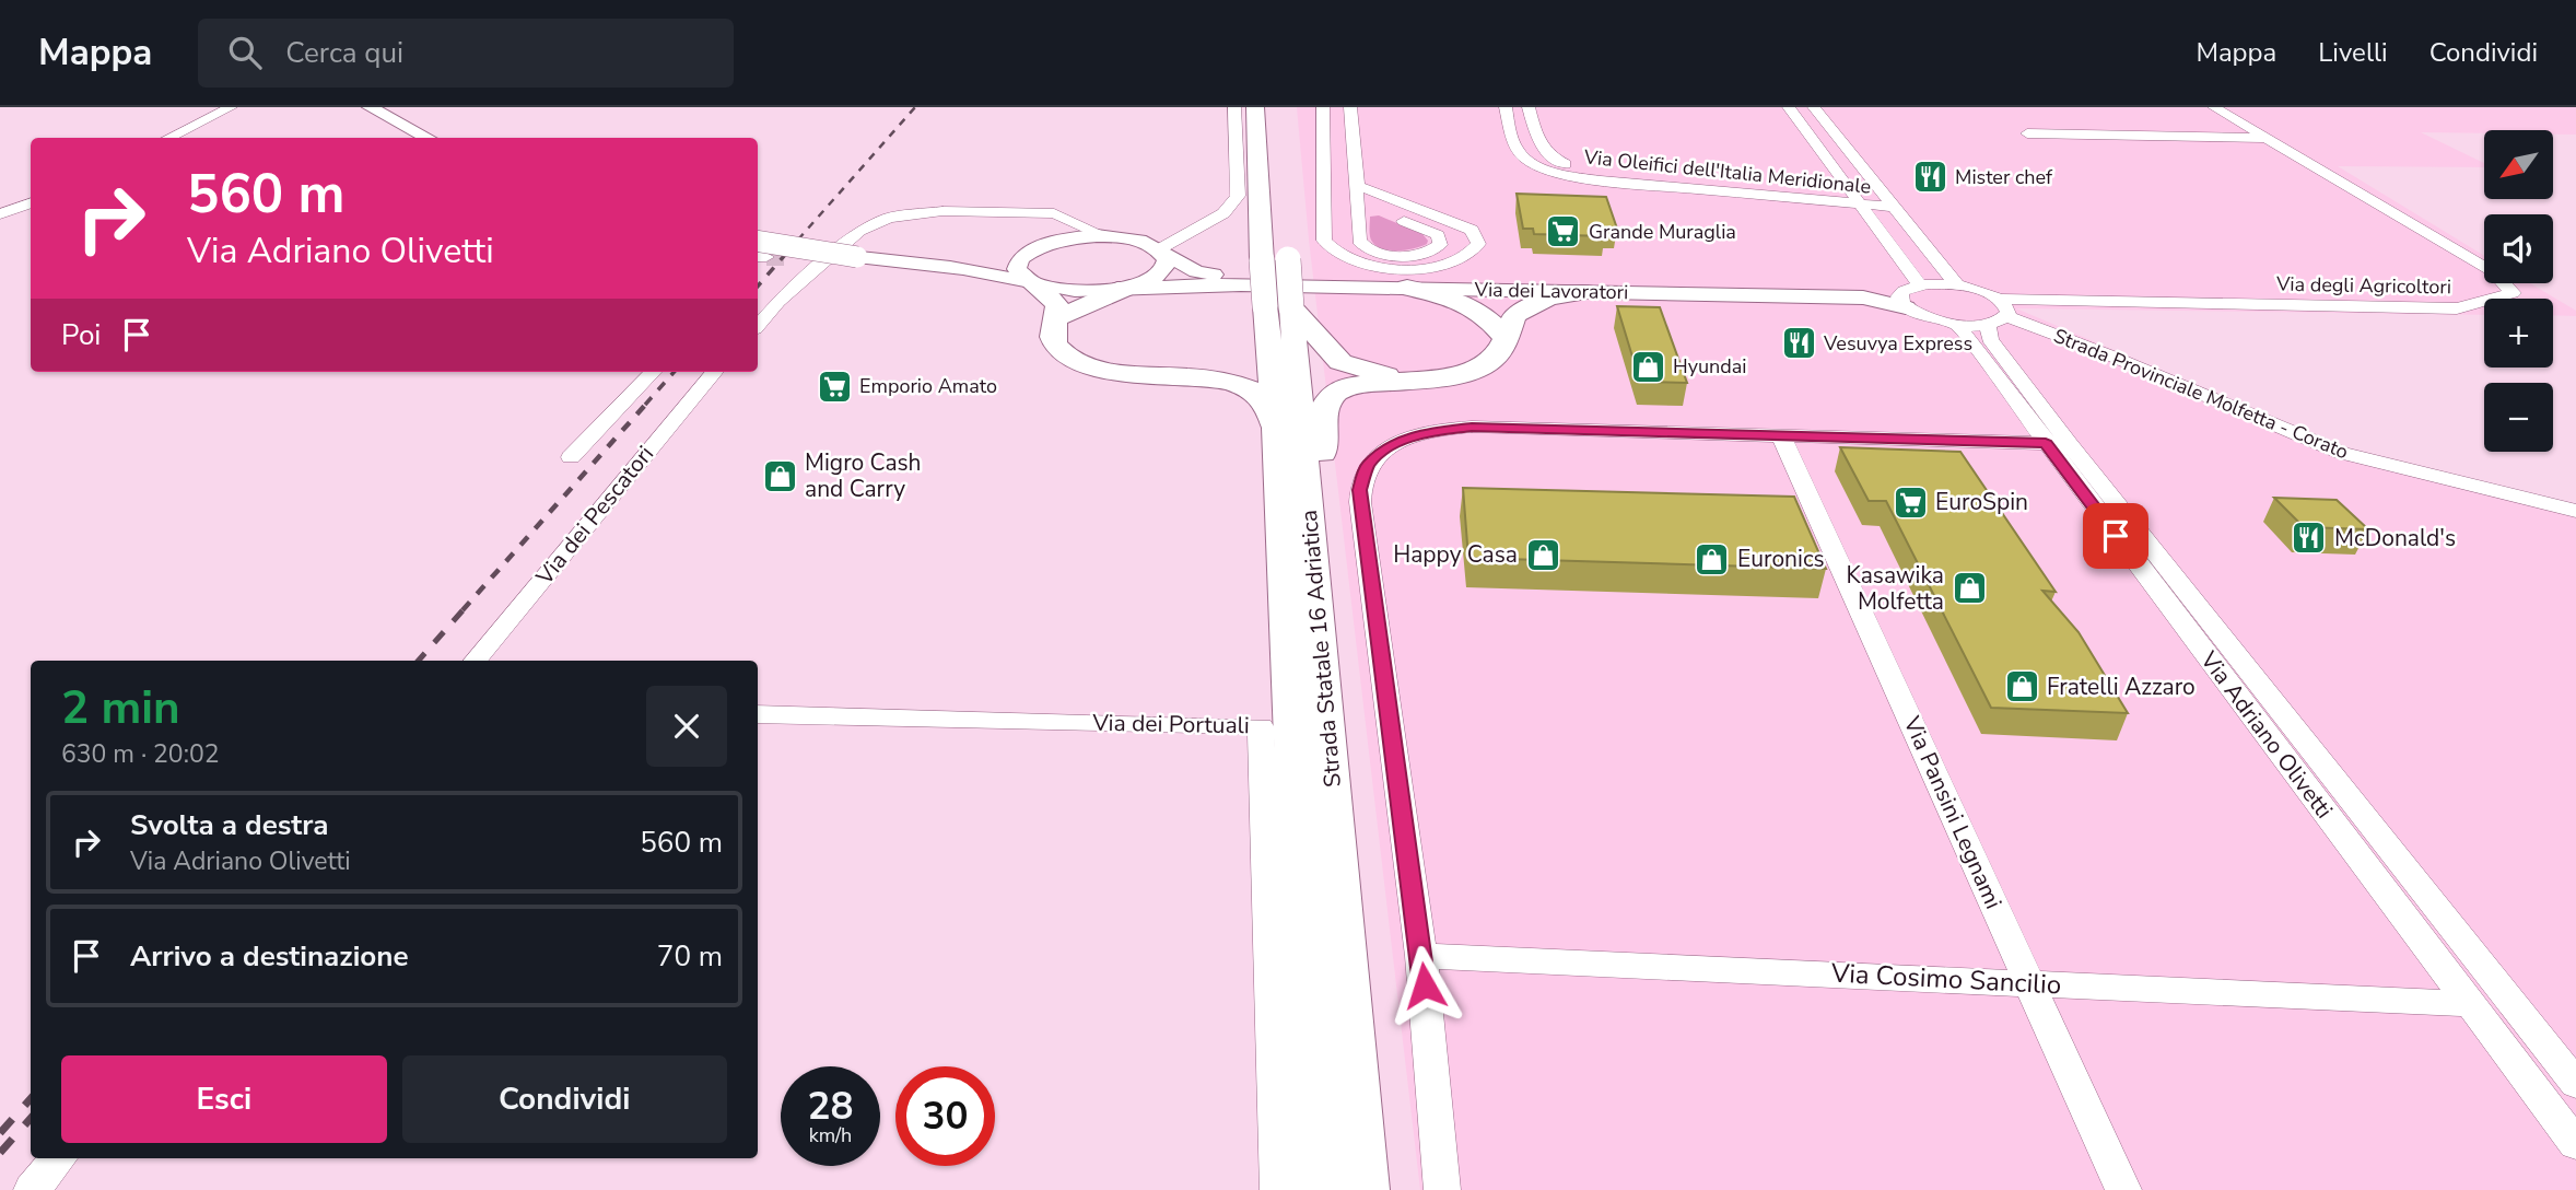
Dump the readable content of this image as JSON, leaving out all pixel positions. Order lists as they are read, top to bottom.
{
  "streets": {
    "highway": ["Strada Statale 16 Adriatica"],
    "main road": ["Via dei Lavoratori"],
    "street": [
      "Via Oleifici dell'Italia Meridionale",
      "Via degli Agricoltori",
      "Strada Provinciale Molfetta - Corato",
      "Via dei Pescatori",
      "Via dei Portuali",
      "Via Adriano Olivetti",
      "Via Pansini Legnami",
      "Via Cosimo Sancilio"
    ]
  },
  "crossings": [
    ["Via degli Agricoltori", "Strada Provinciale Molfetta - Corato"],
    ["Via degli Agricoltori", "Via Adriano Olivetti"],
    ["Via dei Lavoratori", "Strada Statale 16 Adriatica"],
    ["Strada Provinciale Molfetta - Corato", "Via Adriano Olivetti"],
    ["Via Adriano Olivetti", "Via Cosimo Sancilio"],
    ["Via Pansini Legnami", "Via Cosimo Sancilio"]
  ],
  "places": {
    "restaurant": ["Mister chef", "Vesuvya Express", "McDonald's"],
    "supermarket": ["Grande Muraglia", "Emporio Amato", "EuroSpin"],
    "shop": [
      "Hyundai",
      "Migro Cash and Carry",
      "Happy Casa",
      "Euronics",
      "Kasawika Molfetta",
      "Fratelli Azzaro"
    ]
  },
  "north": "bottom left",
  "page": {
    "header": "Mappa",
    "search": "Cerca qui",
    "nav": ["Mappa", "Livelli", "Condividi"],
    "map_buttons": ["+", "−"],
    "turn": ["560 m", "Via Adriano Olivetti"],
    "then": "Poi",
    "heading": ["2 min", "630 m · 20:02"],
    "list": [
      {
        "name": "Svolta a destra",
        "note": "Via Adriano Olivetti",
        "value": "560 m"
      },
      {
        "name": "Arrivo a destinazione",
        "value": "70 m"
      }
    ],
    "buttons": ["Esci", "Condividi"],
    "speed": "28 km/h",
    "limit": "30"
  }
}
